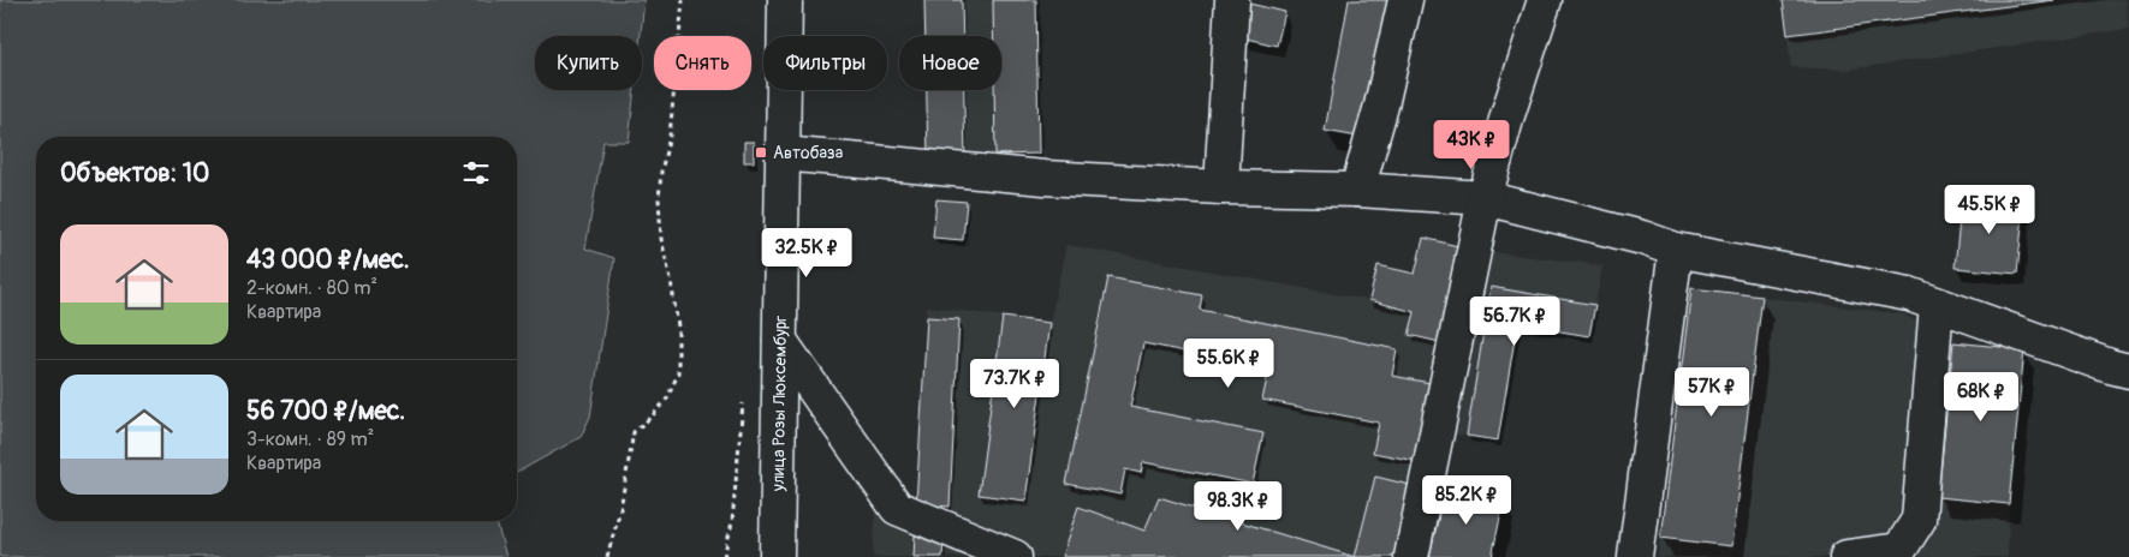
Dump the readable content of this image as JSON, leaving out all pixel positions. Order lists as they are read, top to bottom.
{
  "streets": {
    "street": ["улица Розы Люксембург"]
  },
  "places": {
    "transit": ["Автобаза"]
  },
  "page": {
    "chip": [
      "Купить",
      "Снять",
      "Фильтры",
      "Новое"
    ],
    "price": [
      "43K ₽",
      "45.5K ₽",
      "32.5K ₽",
      "56.7K ₽",
      "55.6K ₽",
      "73.7K ₽",
      "57K ₽",
      "68K ₽",
      "85.2K ₽",
      "98.3K ₽"
    ],
    "heading": "Объектов: 10",
    "list": [
      {
        "name": "43 000 ₽/мес.",
        "note": "2-комн. · 80 m² · Квартира"
      },
      {
        "name": "56 700 ₽/мес.",
        "note": "3-комн. · 89 m² · Квартира"
      }
    ]
  }
}
